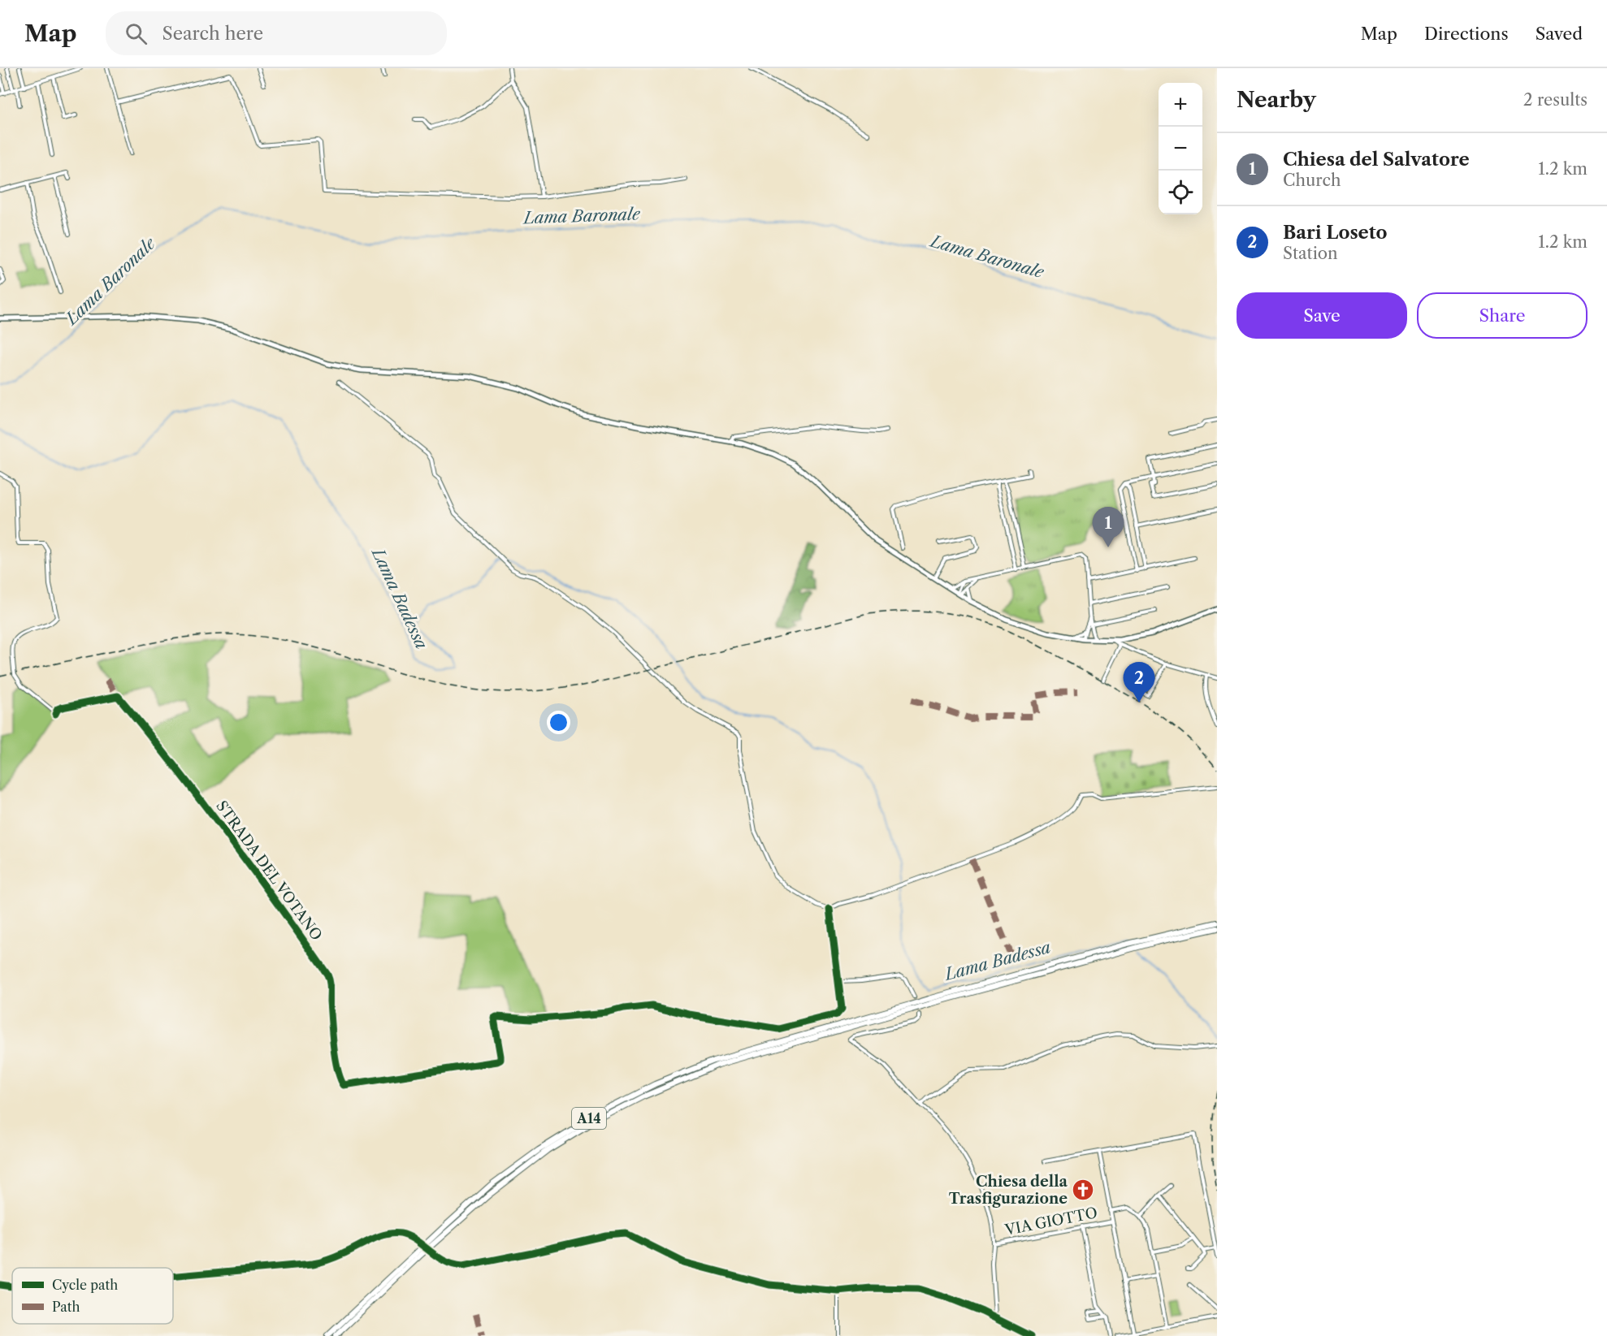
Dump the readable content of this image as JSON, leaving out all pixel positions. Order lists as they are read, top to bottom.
{
  "streets": {
    "highway": ["A14"],
    "street": ["STRADA DEL VOTANO", "VIA GIOTTO"]
  },
  "water": ["Lama Baronale", "Lama Badessa"],
  "places": {
    "church": ["Chiesa della Trasfigurazione"]
  },
  "legend": ["Cycle path", "Path"],
  "page": {
    "header": "Map",
    "search": "Search here",
    "nav": ["Map", "Directions", "Saved"],
    "heading": ["Nearby", "2 results"],
    "map_buttons": ["+", "−"],
    "list": [
      {
        "mark": "1",
        "name": "Chiesa del Salvatore",
        "note": "Church",
        "value": "1.2 km"
      },
      {
        "mark": "2",
        "name": "Bari Loseto",
        "note": "Station",
        "value": "1.2 km"
      }
    ],
    "buttons": ["Save", "Share"],
    "pins": ["1", "2"]
  }
}
